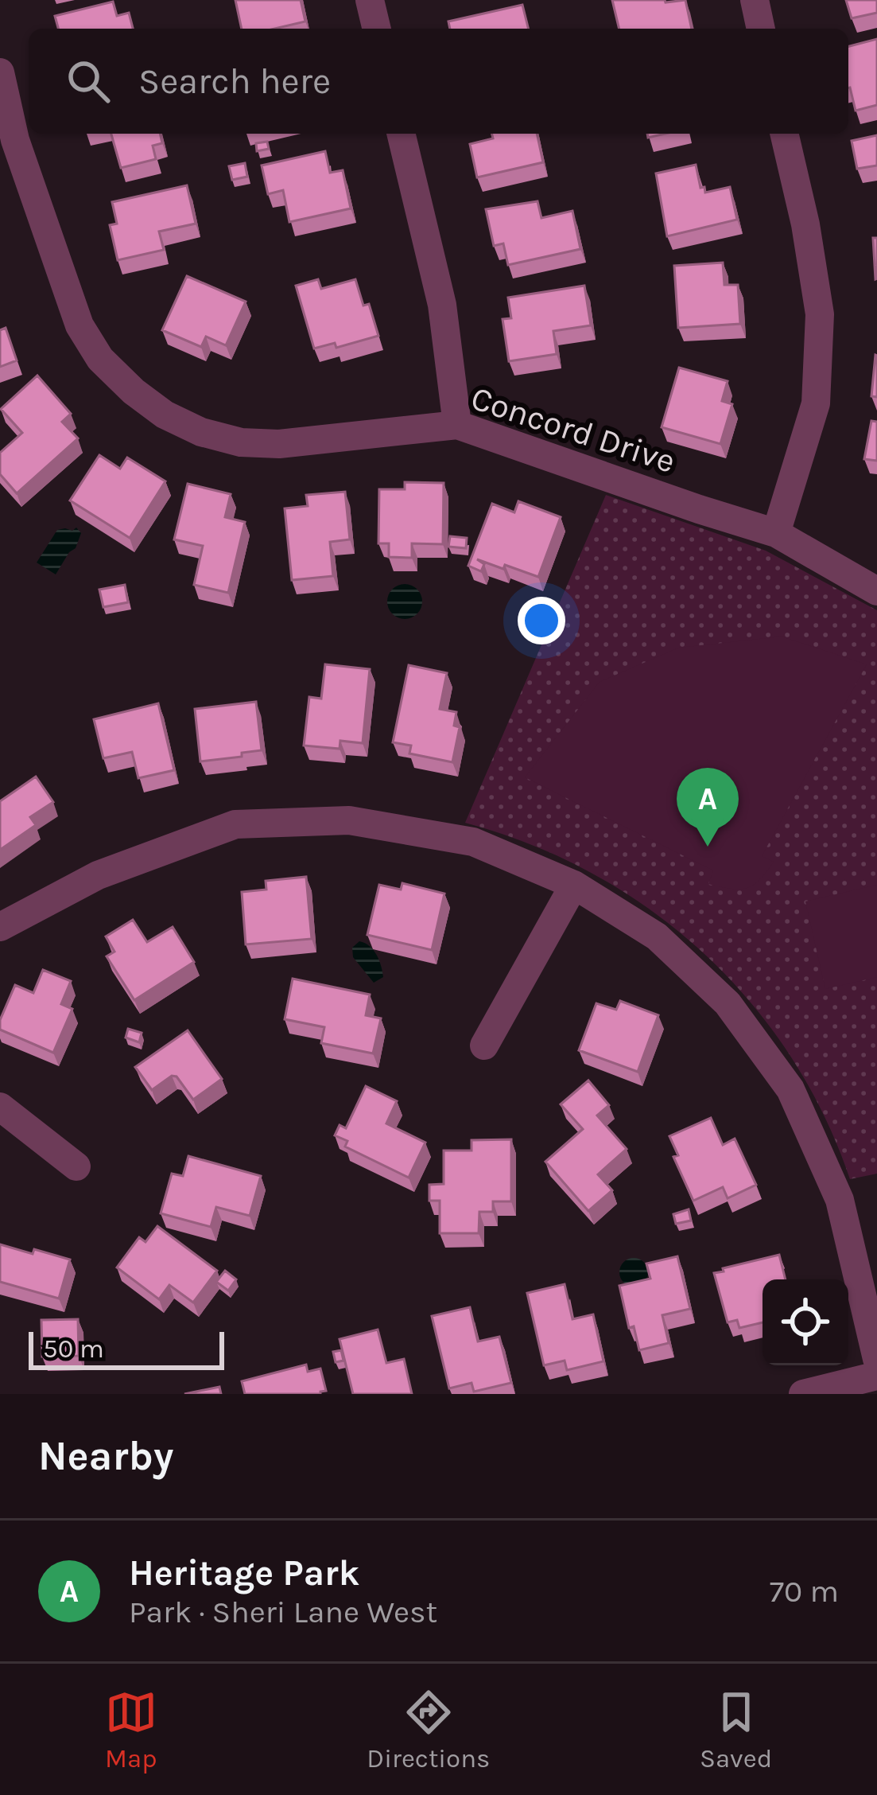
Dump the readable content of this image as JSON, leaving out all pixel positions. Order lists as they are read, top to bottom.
{
  "streets": {
    "street": ["Concord Drive"]
  },
  "scale_bar": "50 m",
  "page": {
    "search": "Search here",
    "pins": "A",
    "scale": "50 m",
    "heading": "Nearby",
    "list": [
      {
        "mark": "A",
        "name": "Heritage Park",
        "note": "Park · Sheri Lane West",
        "value": "70 m"
      }
    ],
    "nav": ["Map", "Directions", "Saved"]
  }
}
